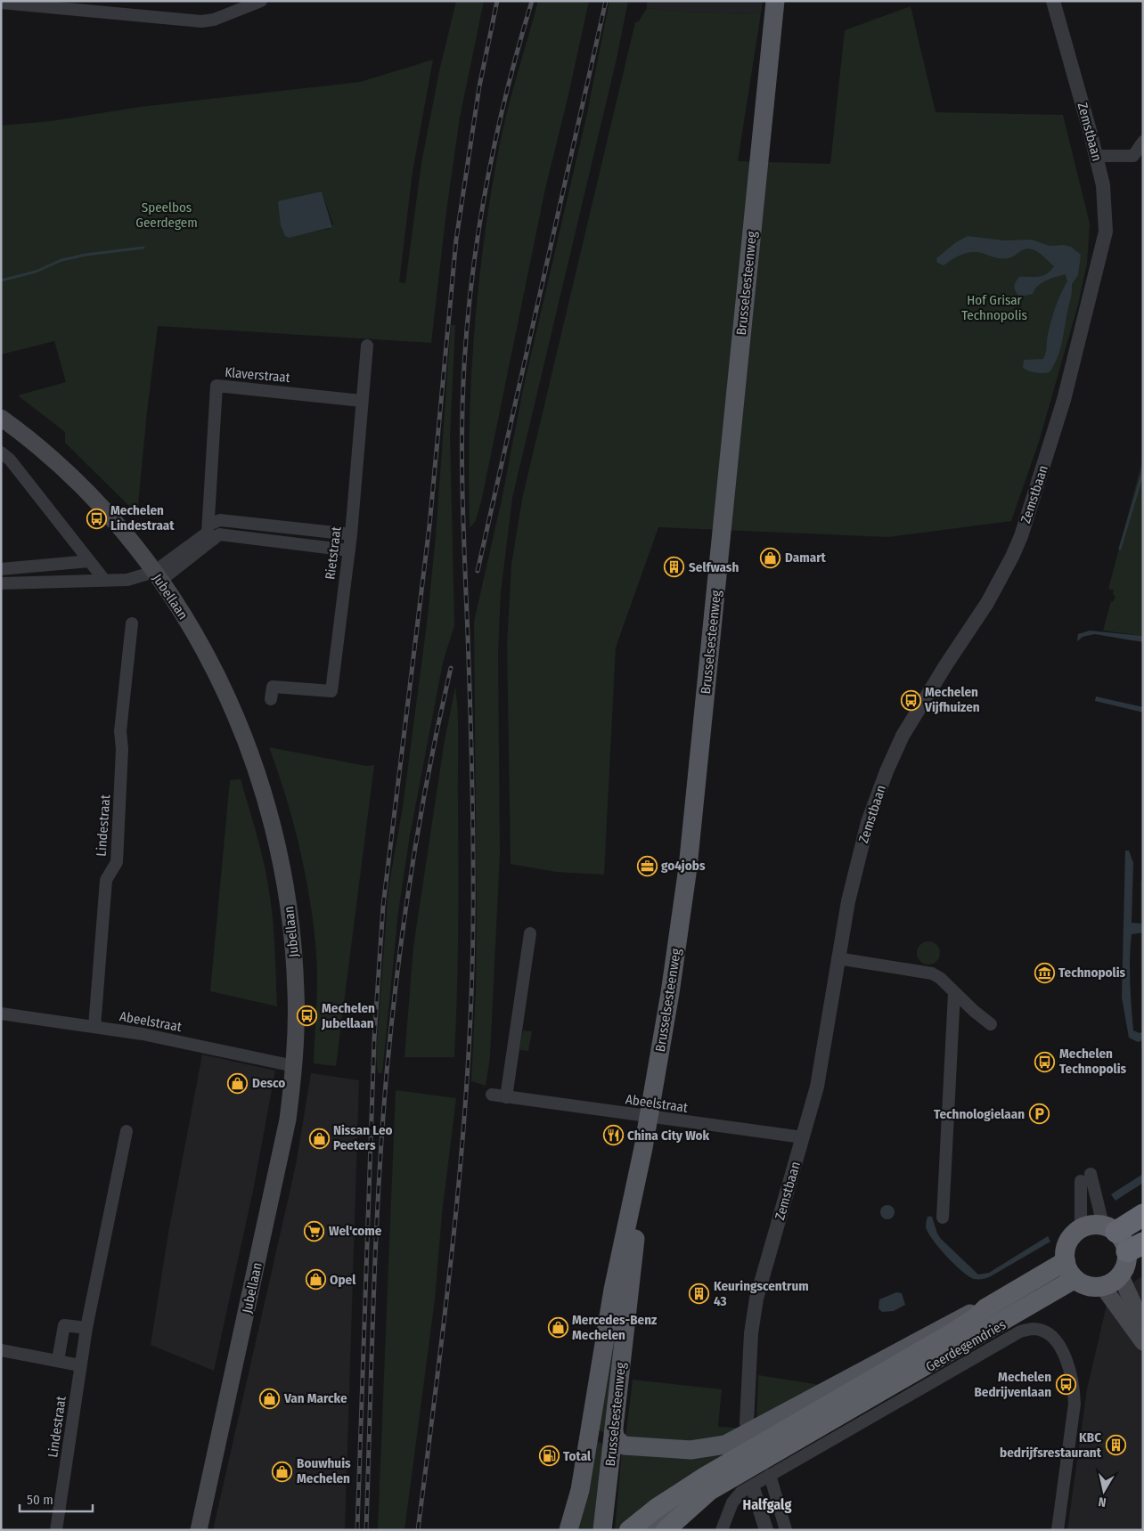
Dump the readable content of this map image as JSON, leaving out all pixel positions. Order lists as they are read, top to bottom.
{
  "streets": {
    "main road": ["Brusselsesteenweg", "Jubellaan"],
    "street": [
      "Zemstbaan",
      "Klaverstraat",
      "Rietstraat",
      "Lindestraat",
      "Abeelstraat",
      "Geerdegemdries"
    ]
  },
  "crossings": [
    ["Zemstbaan", "Abeelstraat"],
    ["Brusselsesteenweg", "Abeelstraat"],
    ["Klaverstraat", "Rietstraat"],
    ["Jubellaan", "Abeelstraat"],
    ["Lindestraat", "Abeelstraat"]
  ],
  "districts": ["Halfgalg"],
  "parks": ["Speelbos Geerdegem", "Hof Grisar Technopolis"],
  "places": {
    "bus stop": [
      "Mechelen Lindestraat",
      "Mechelen Vijfhuizen",
      "Mechelen Jubellaan",
      "Mechelen Technopolis",
      "Mechelen Bedrijvenlaan"
    ],
    "shop": [
      "Damart",
      "Desco",
      "Nissan Leo Peeters",
      "Opel",
      "Mercedes-Benz Mechelen",
      "Van Marcke",
      "Bouwhuis Mechelen"
    ],
    "building": ["Selfwash", "Keuringscentrum 43", "KBC bedrijfsrestaurant"],
    "office": ["go4jobs"],
    "museum": ["Technopolis"],
    "parking": ["Technologielaan"],
    "restaurant": ["China City Wok"],
    "supermarket": ["Wel'come"],
    "fuel station": ["Total"]
  },
  "scale_bar": "50 m",
  "north": "bottom"
}
